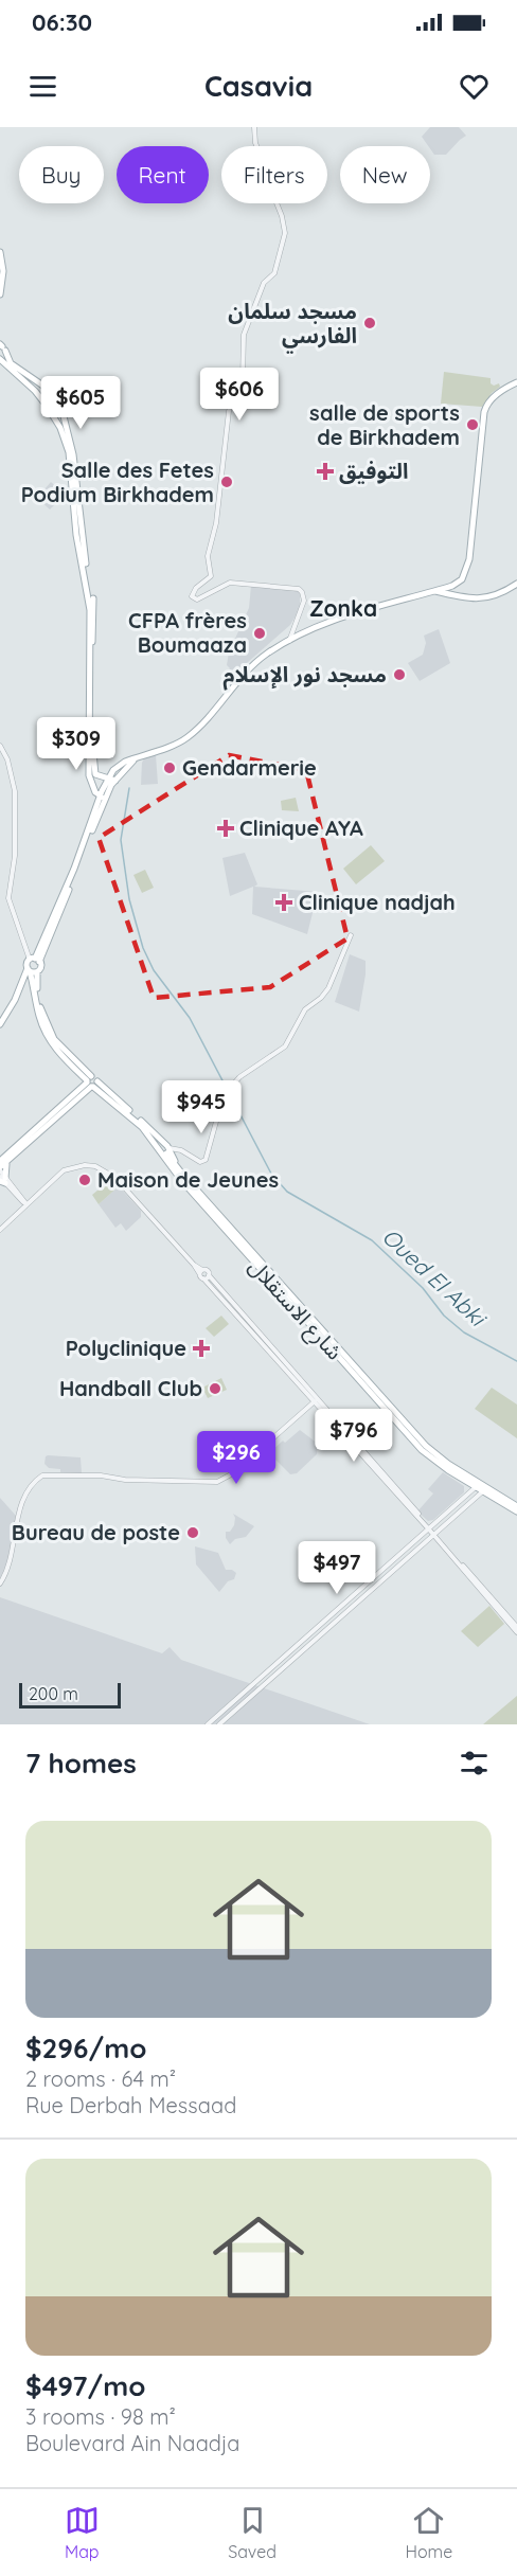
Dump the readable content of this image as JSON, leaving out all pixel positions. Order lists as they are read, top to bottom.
{
  "streets": {
    "main road": ["شارع الاستقلال"]
  },
  "districts": ["Zonka"],
  "water": ["Oued El Abki"],
  "places": {
    "other": [
      "مسجد سلمان الفارسي",
      "salle de sports de Birkhadem",
      "Salle des Fetes Podium Birkhadem",
      "CFPA frères Boumaaza",
      "مسجد نور الإسلام",
      "Gendarmerie",
      "Maison de Jeunes",
      "Handball Club",
      "Bureau de poste"
    ],
    "health": [
      "التوفيق",
      "Clinique AYA",
      "Clinique nadjah",
      "Polyclinique"
    ]
  },
  "scale_bar": "200 m",
  "page": {
    "status": "06:30",
    "header": "Casavia",
    "chip": [
      "Buy",
      "Rent",
      "Filters",
      "New"
    ],
    "price": [
      "$606",
      "$605",
      "$309",
      "$945",
      "$796",
      "$296",
      "$497"
    ],
    "scale": "200 m",
    "heading": "7 homes",
    "list": [
      {
        "name": "$296/mo",
        "note": "2 rooms · 64 m² · Rue Derbah Messaad"
      },
      {
        "name": "$497/mo",
        "note": "3 rooms · 98 m² · Boulevard Ain Naadja"
      }
    ],
    "tabs": ["Map", "Saved", "Home"]
  }
}
